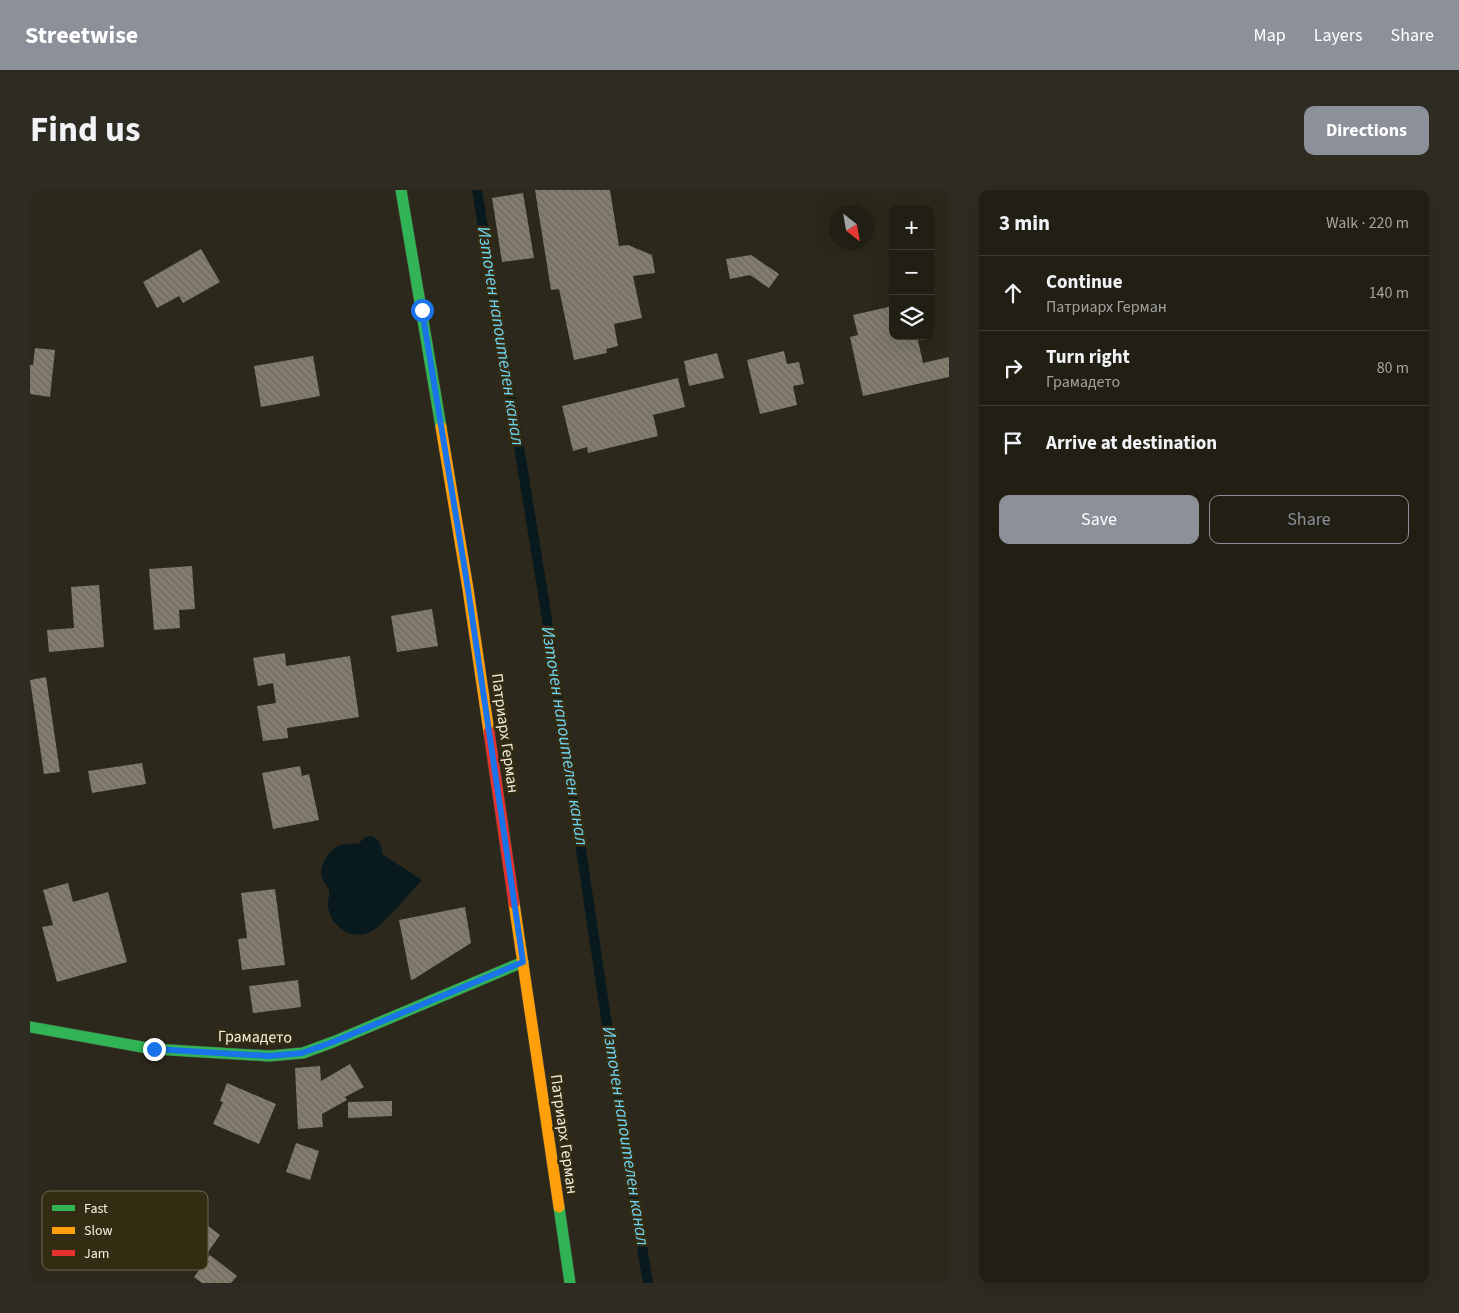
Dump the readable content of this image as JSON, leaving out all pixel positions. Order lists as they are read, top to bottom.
{
  "streets": {
    "street": ["Патриарх Герман", "Грамадето"]
  },
  "crossings": [
    ["Патриарх Герман", "Грамадето"]
  ],
  "water": ["Източен напоителен канал"],
  "legend": ["Fast", "Slow", "Jam"],
  "north": "bottom right",
  "page": {
    "header": "Streetwise",
    "nav": ["Map", "Layers", "Share"],
    "title": "Find us",
    "buttons": [
      "Directions",
      ["Save", "Share"]
    ],
    "heading": ["3 min", "Walk · 220 m"],
    "map_buttons": ["+", "−"],
    "list": [
      ["Continue", "Патриарх Герман", "140 m"],
      ["Turn right", "Грамадето", "80 m"],
      "Arrive at destination"
    ]
  }
}
